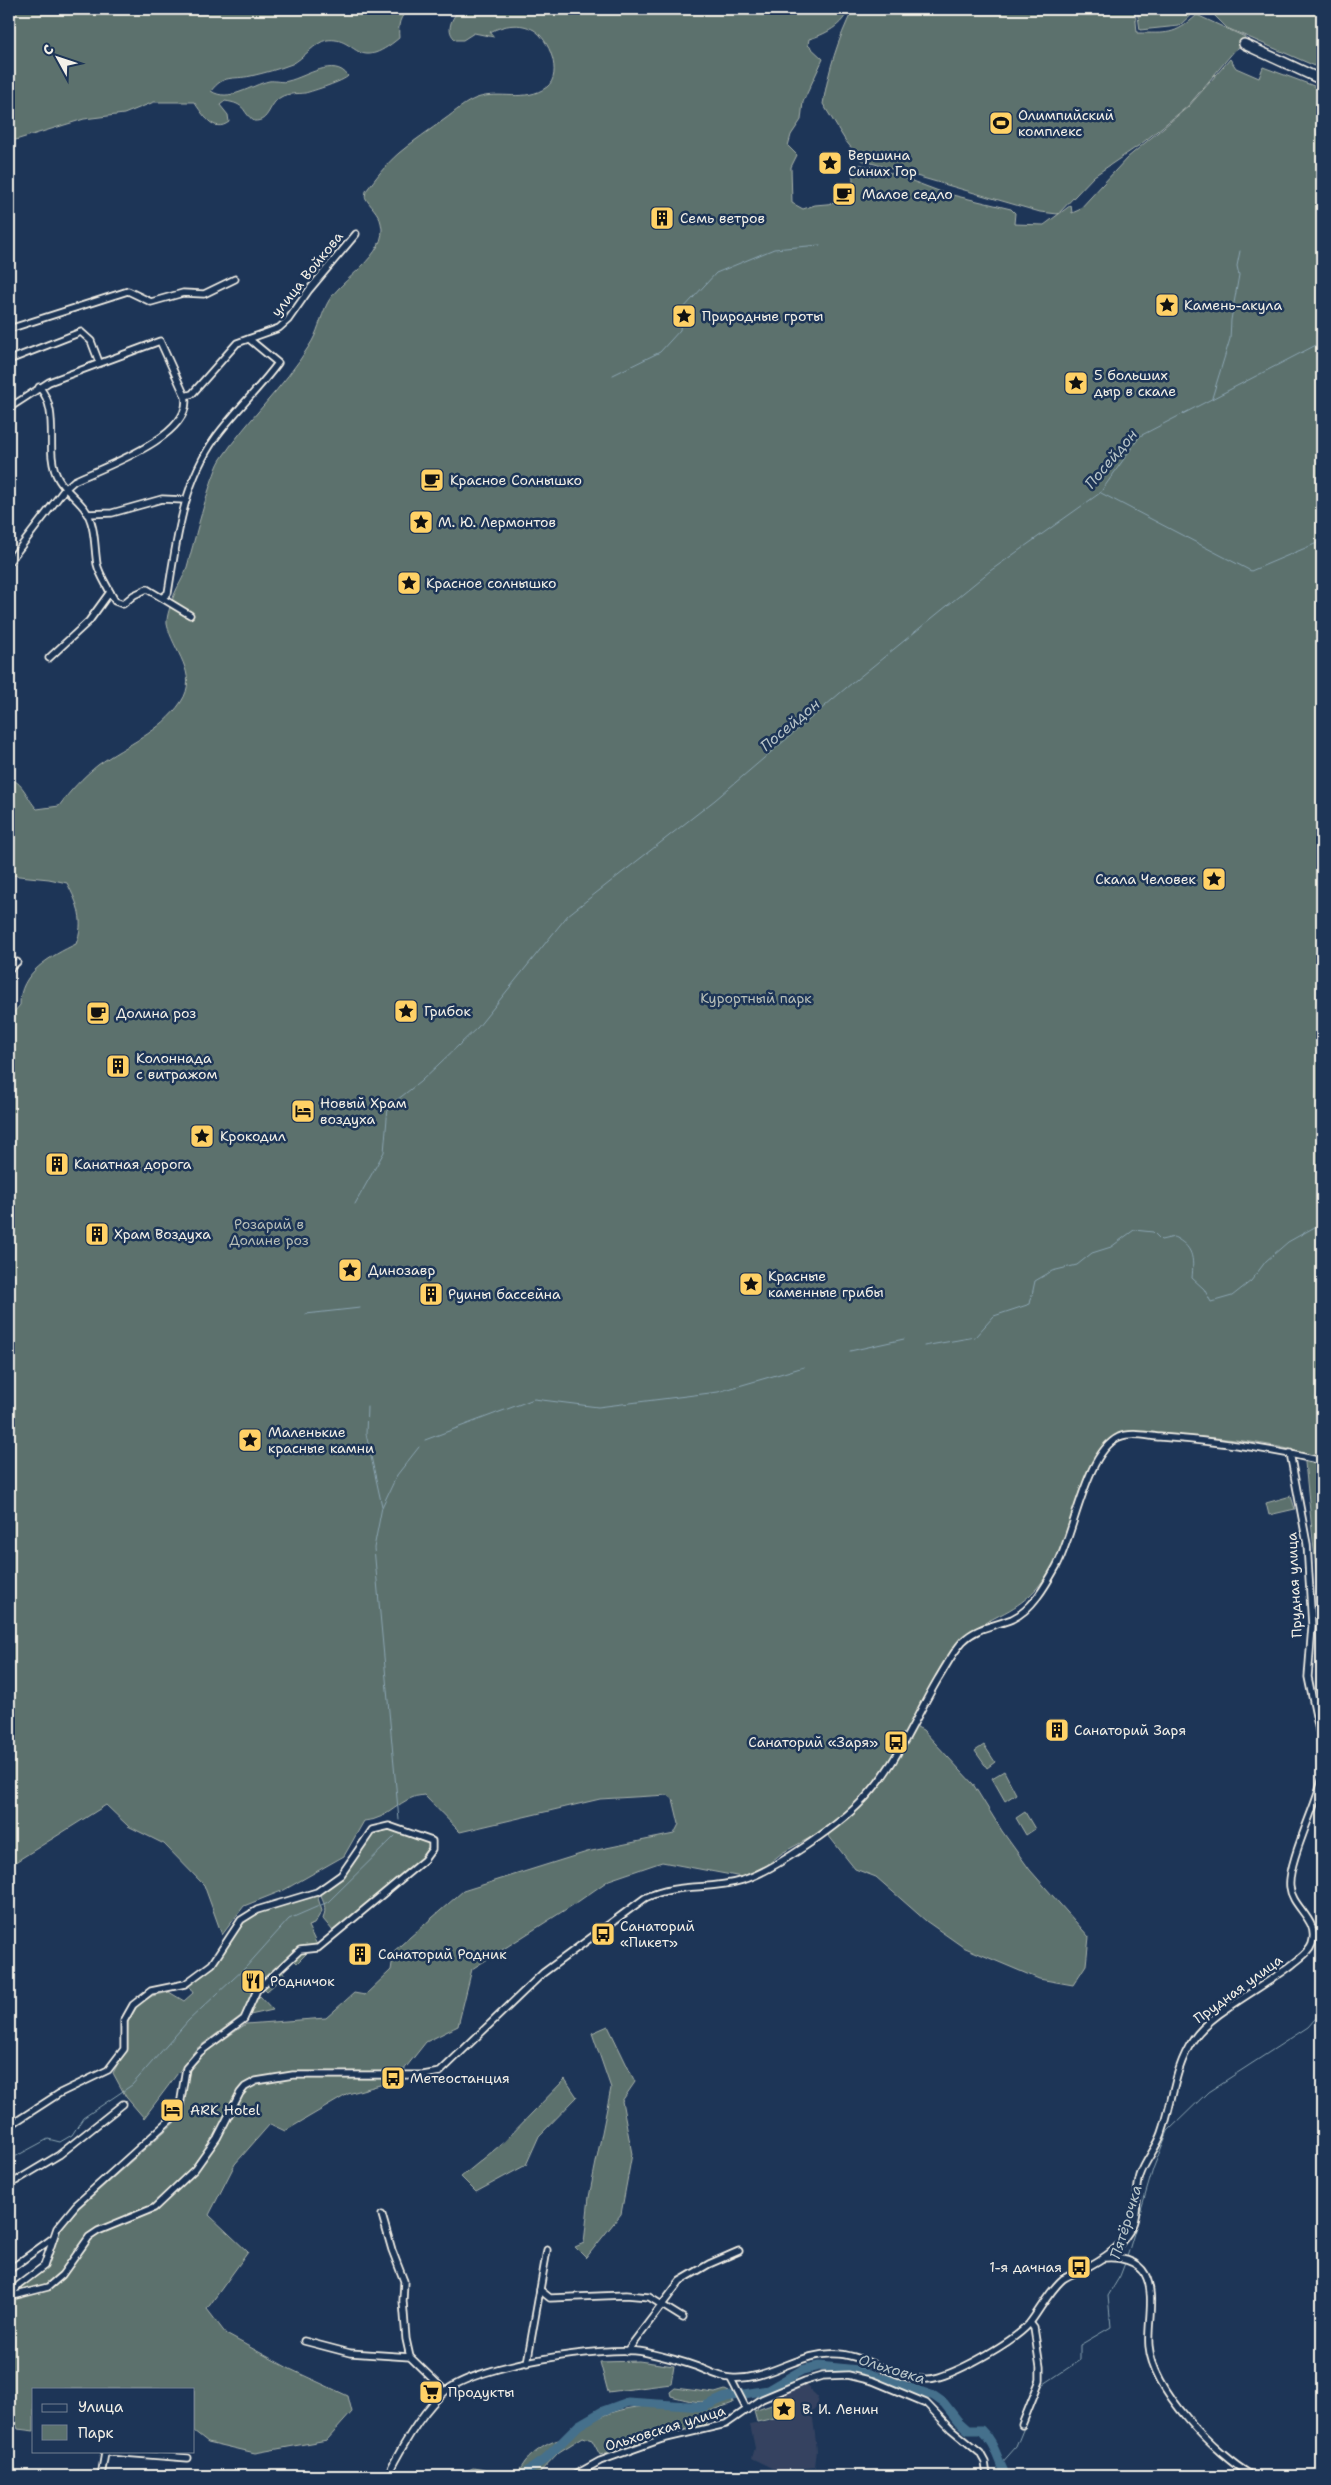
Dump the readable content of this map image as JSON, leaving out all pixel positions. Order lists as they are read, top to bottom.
{
  "streets": {
    "street": ["улица Войкова", "Прудная улица", "Ольховская улица"]
  },
  "water": ["Посейдон", "Пятёрочка", "Ольховка"],
  "parks": ["Курортный парк", "Розарий в Долине роз"],
  "places": {
    "sports": ["Олимпийский комплекс"],
    "place": [
      "Вершина Синих Гор",
      "Камень-акула",
      "Природные гроты",
      "5 больших дыр в скале",
      "М. Ю. Лермонтов",
      "Красное солнышко",
      "Скала Человек",
      "Грибок",
      "Крокодил",
      "Динозавр",
      "Красные каменные грибы",
      "Маленькие красные камни",
      "В. И. Ленин"
    ],
    "cafe": ["Малое седло", "Красное Солнышко", "Долина роз"],
    "building": [
      "Семь ветров",
      "Колоннада с витражом",
      "Канатная дорога",
      "Храм Воздуха",
      "Руины бассейна",
      "Санаторий Заря",
      "Санаторий Родник"
    ],
    "hotel": ["Новый Храм воздуха", "ARK Hotel"],
    "bus stop": [
      "Санаторий «Заря»",
      "Санаторий «Пикет»",
      "Метеостанция",
      "1-я дачная"
    ],
    "restaurant": ["Родничок"],
    "supermarket": ["Продукты"]
  },
  "legend": ["Улица", "Парк"],
  "north": "top left"
}
